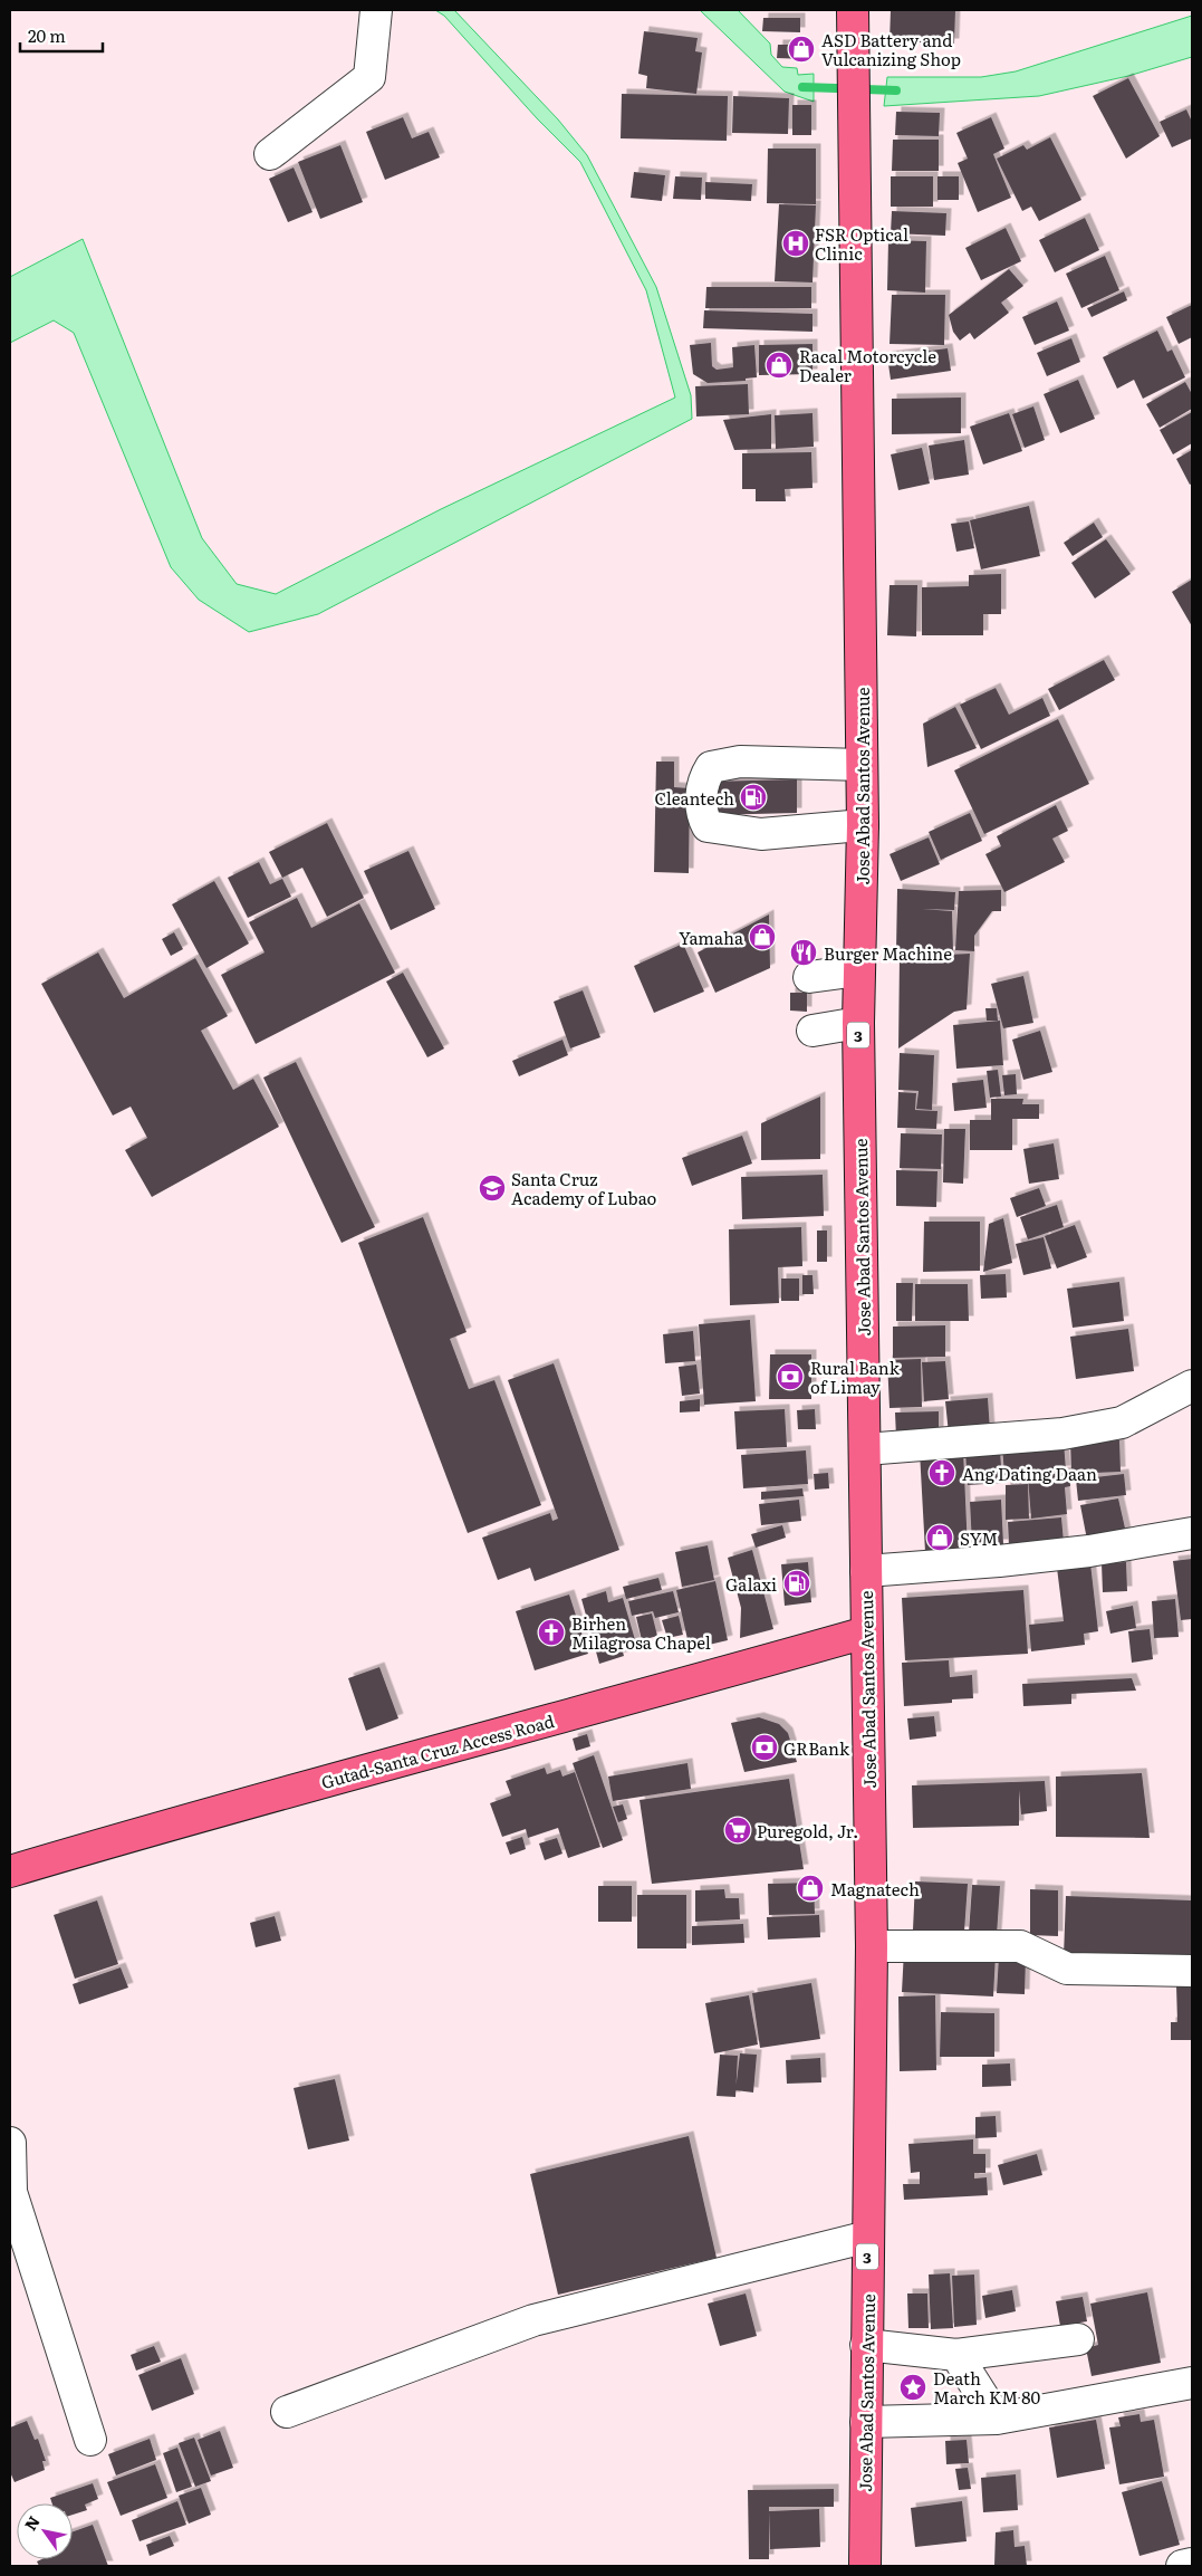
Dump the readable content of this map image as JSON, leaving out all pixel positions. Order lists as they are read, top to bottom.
{
  "streets": {
    "main road": ["Jose Abad Santos Avenue", "3", "Gutad-Santa Cruz Access Road"]
  },
  "crossings": [
    ["Jose Abad Santos Avenue", "Gutad-Santa Cruz Access Road"]
  ],
  "places": {
    "shop": [
      "ASD Battery and Vulcanizing Shop",
      "Racal Motorcycle Dealer",
      "Yamaha",
      "SYM",
      "Magnatech"
    ],
    "hospital": ["FSR Optical Clinic"],
    "fuel station": ["Cleantech", "Galaxi"],
    "restaurant": ["Burger Machine"],
    "school or university": ["Santa Cruz Academy of Lubao"],
    "bank": ["Rural Bank of Limay", "GRBank"],
    "church": ["Ang Dating Daan", "Birhen Milagrosa Chapel"],
    "supermarket": ["Puregold, Jr."],
    "place": ["Death March KM 80"]
  },
  "scale_bar": "20 m",
  "north": "top left"
}
